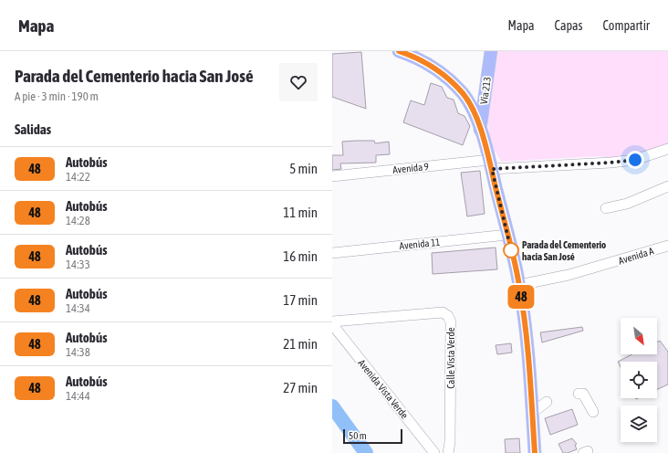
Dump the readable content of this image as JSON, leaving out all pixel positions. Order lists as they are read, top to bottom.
{
  "streets": {
    "main road": ["Vía 213"],
    "street": [
      "Avenida 9",
      "Avenida 11",
      "Avenida A",
      "Calle Vista Verde",
      "Avenida Vista Verde"
    ]
  },
  "crossings": [
    ["Calle Vista Verde", "Avenida Vista Verde"]
  ],
  "places": ["Parada del Cementerio hacia San José"],
  "lines": ["bus line 48"],
  "scale_bar": "50 m",
  "north": "bottom right",
  "page": {
    "header": "Mapa",
    "nav": ["Mapa", "Capas", "Compartir"],
    "heading": [
      ["Parada del Cementerio hacia San José", "A pie · 3 min · 190 m"],
      "Salidas"
    ],
    "on_map": "48",
    "list": [
      {
        "mark": "48",
        "name": "Autobús",
        "note": "14:22",
        "value": "5 min"
      },
      {
        "mark": "48",
        "name": "Autobús",
        "note": "14:28",
        "value": "11 min"
      },
      {
        "mark": "48",
        "name": "Autobús",
        "note": "14:33",
        "value": "16 min"
      },
      {
        "mark": "48",
        "name": "Autobús",
        "note": "14:34",
        "value": "17 min"
      },
      {
        "mark": "48",
        "name": "Autobús",
        "note": "14:38",
        "value": "21 min"
      },
      {
        "mark": "48",
        "name": "Autobús",
        "note": "14:44",
        "value": "27 min"
      }
    ],
    "scale": "50 m"
  }
}
